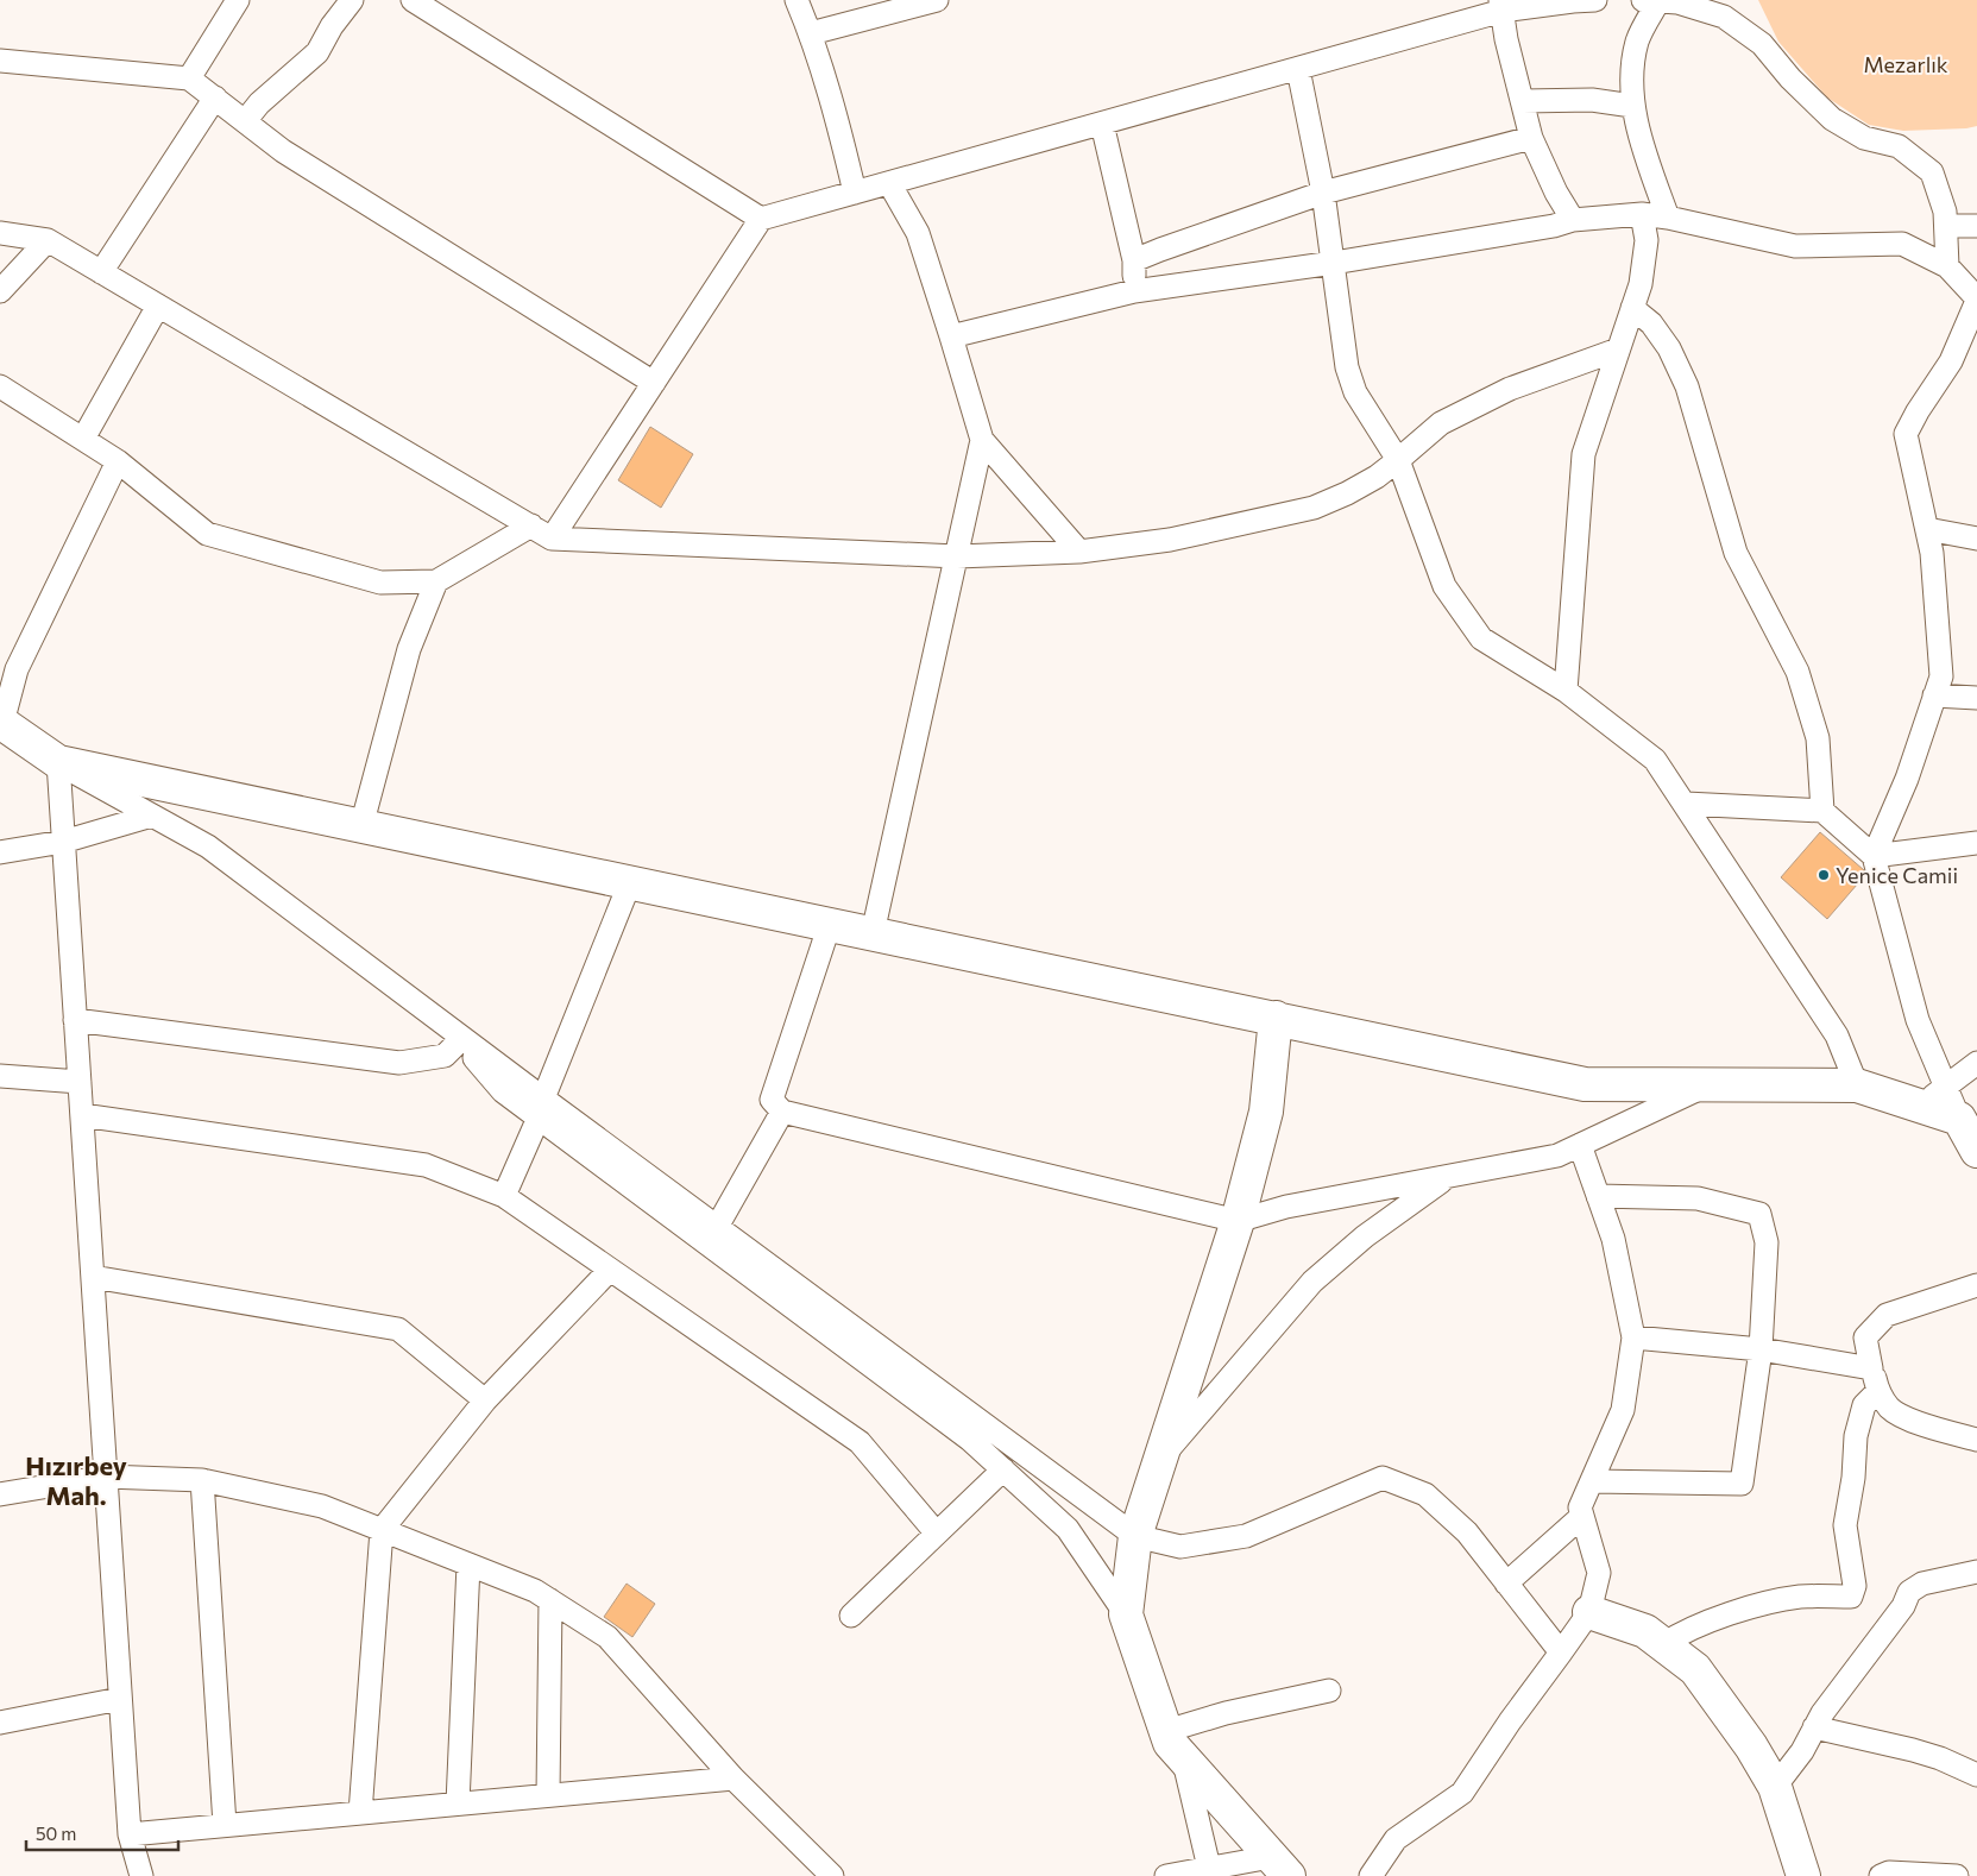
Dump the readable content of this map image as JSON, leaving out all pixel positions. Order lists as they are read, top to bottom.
{
  "districts": ["Hızırbey Mah."],
  "parks": ["Mezarlık"],
  "places": ["Yenice Camii"],
  "scale_bar": "50 m"
}
